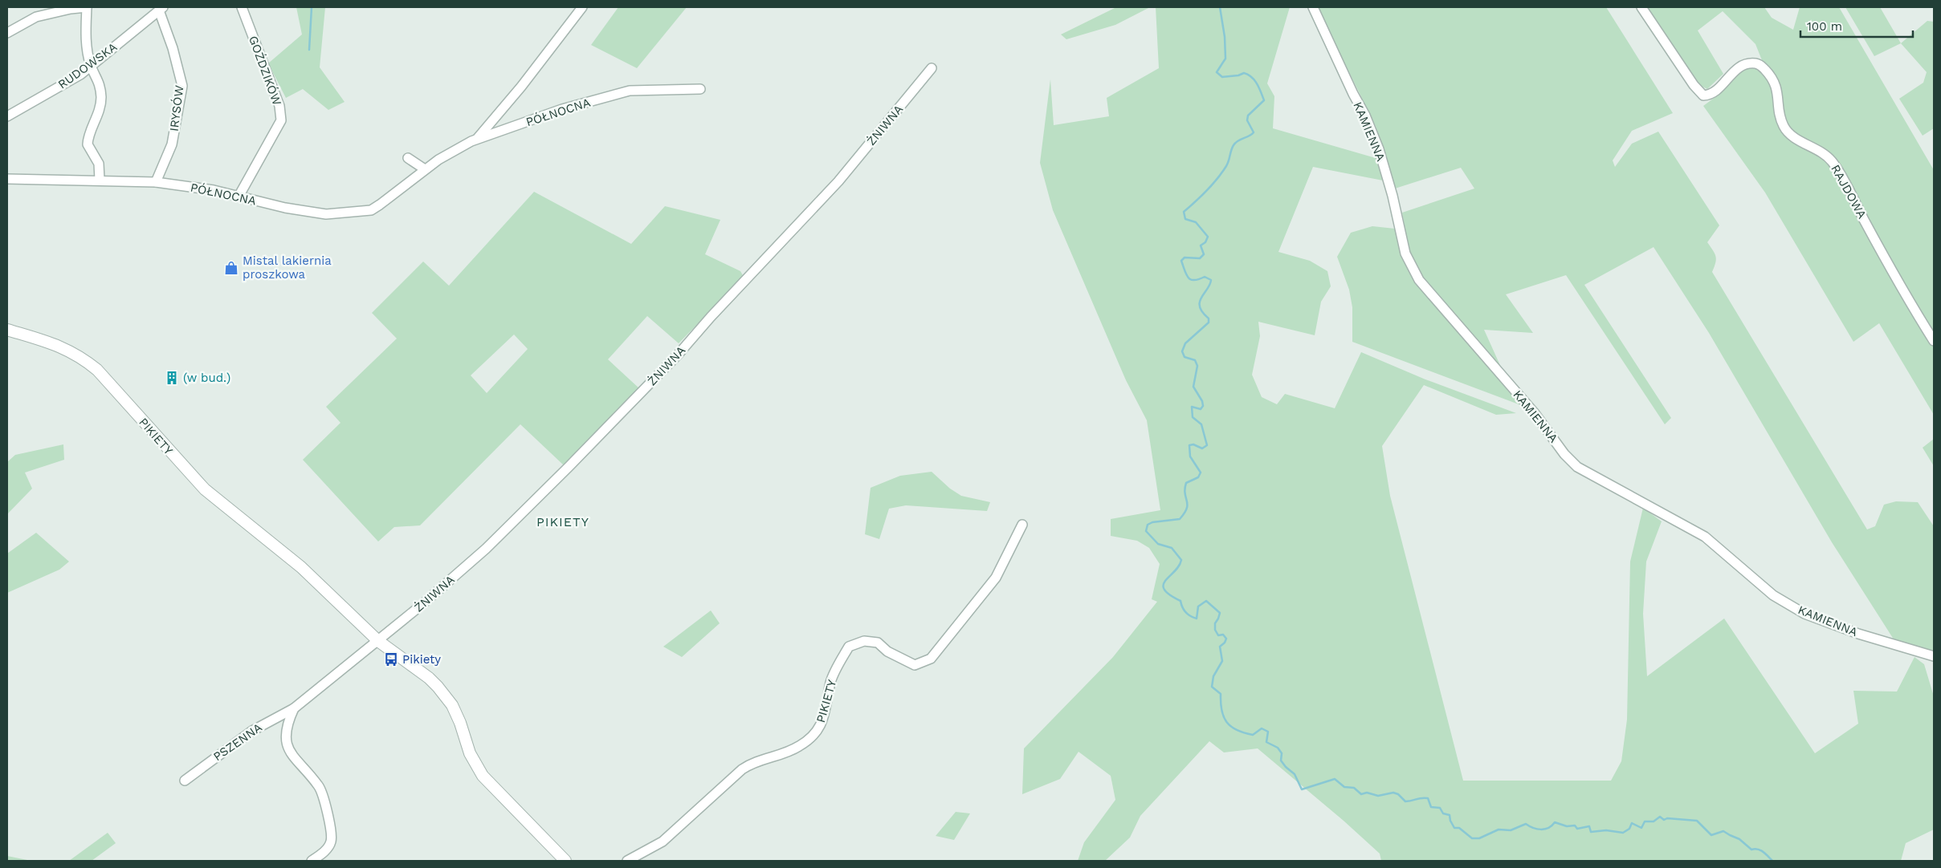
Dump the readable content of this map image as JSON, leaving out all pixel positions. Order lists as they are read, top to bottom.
{
  "streets": {
    "street": [
      "RUDOWSKA",
      "GOŹDZIKÓW",
      "IRYSÓW",
      "PÓŁNOCNA",
      "ŻNIWNA",
      "KAMIENNA",
      "RAJDOWA",
      "PIKIETY",
      "PSZENNA"
    ]
  },
  "crossings": [
    ["RUDOWSKA", "IRYSÓW"],
    ["GOŹDZIKÓW", "PÓŁNOCNA"],
    ["IRYSÓW", "PÓŁNOCNA"],
    ["ŻNIWNA", "PIKIETY"],
    ["ŻNIWNA", "PSZENNA"],
    ["PIKIETY", "PSZENNA"]
  ],
  "districts": ["PIKIETY"],
  "places": {
    "shop": ["Mistal lakiernia proszkowa"],
    "building": ["(w bud.)"],
    "bus stop": ["Pikiety"]
  },
  "scale_bar": "100 m"
}
